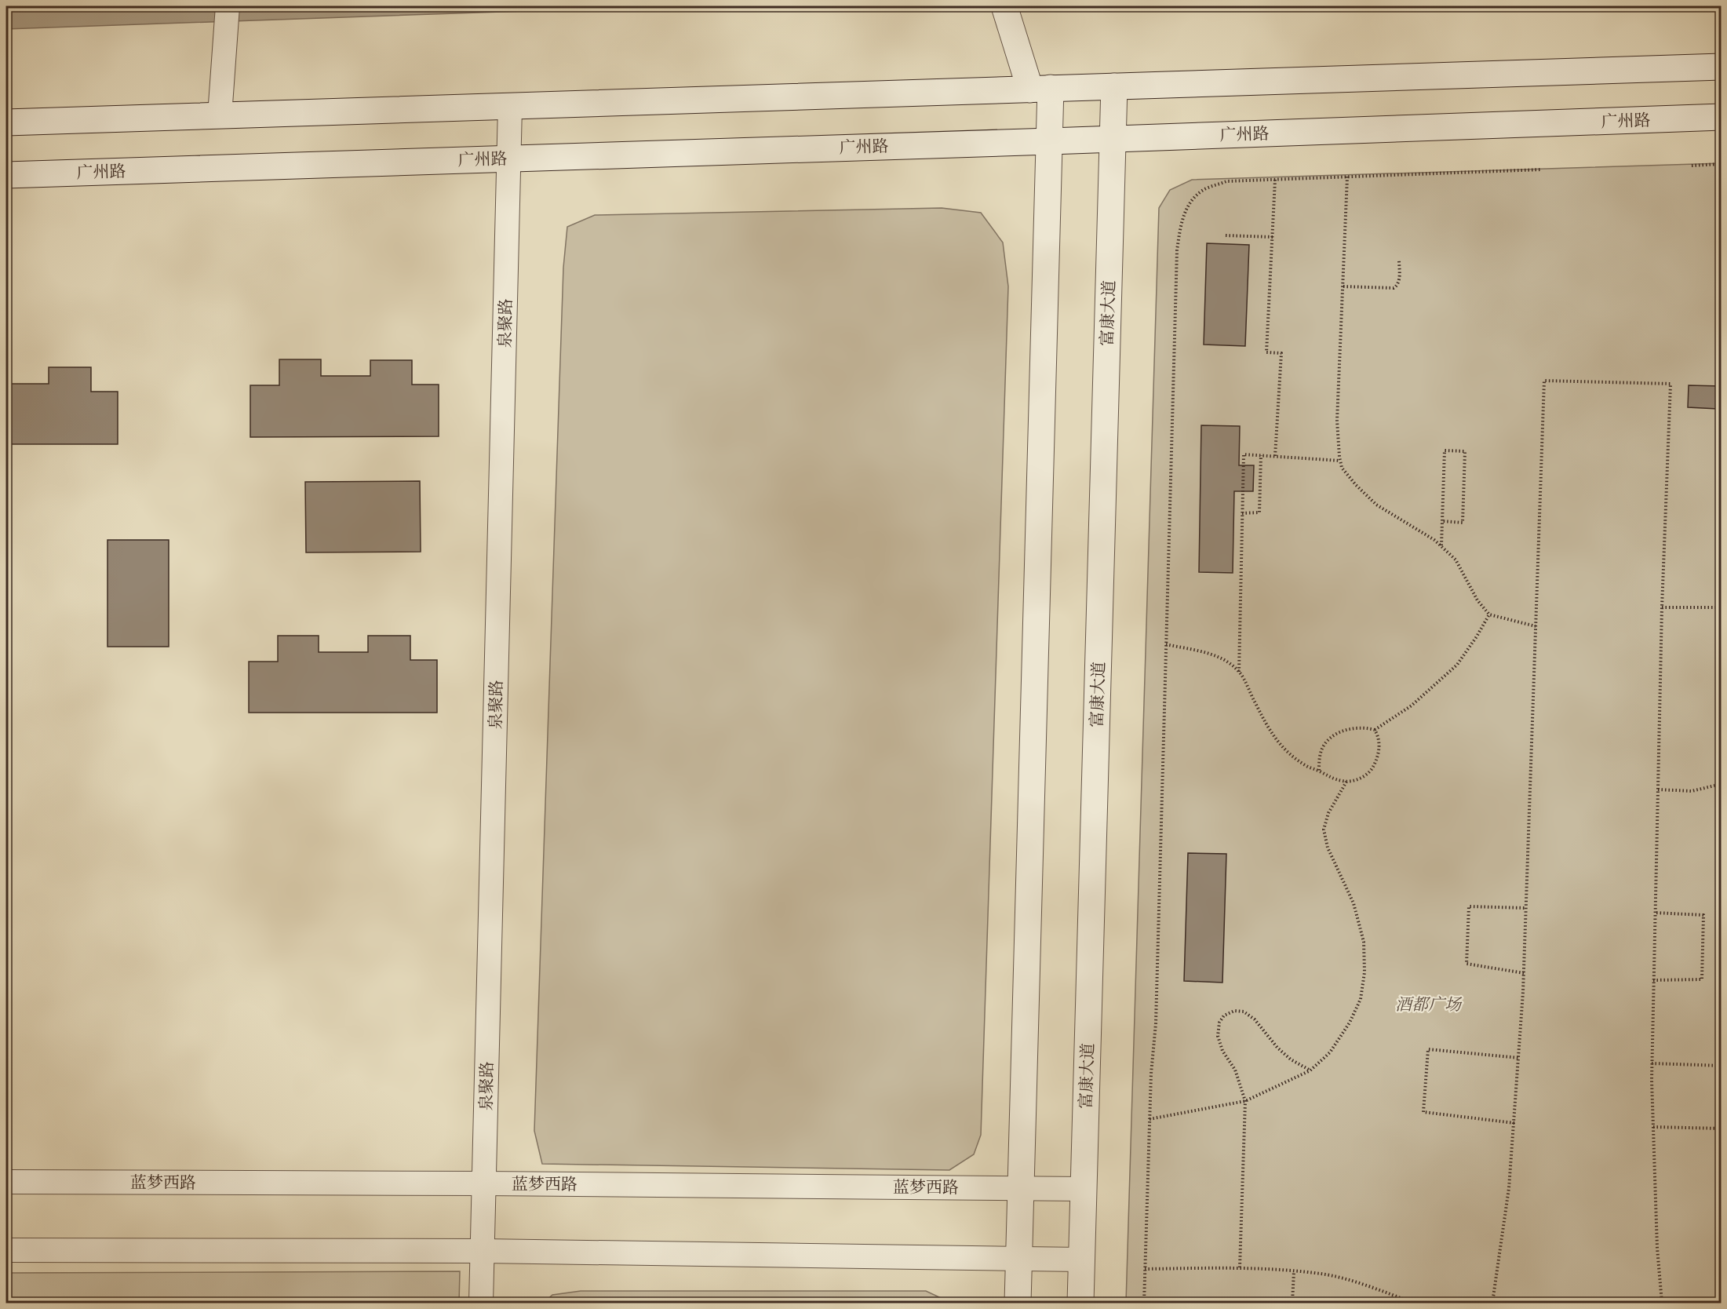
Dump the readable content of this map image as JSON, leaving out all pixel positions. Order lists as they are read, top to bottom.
{
  "streets": {
    "main road": ["广州路", "富康大道"],
    "street": ["泉聚路", "蓝梦西路"]
  },
  "crossings": [
    ["广州路", "富康大道"],
    ["广州路", "泉聚路"],
    ["富康大道", "蓝梦西路"],
    ["泉聚路", "蓝梦西路"]
  ],
  "parks": ["酒都广场"]
}
